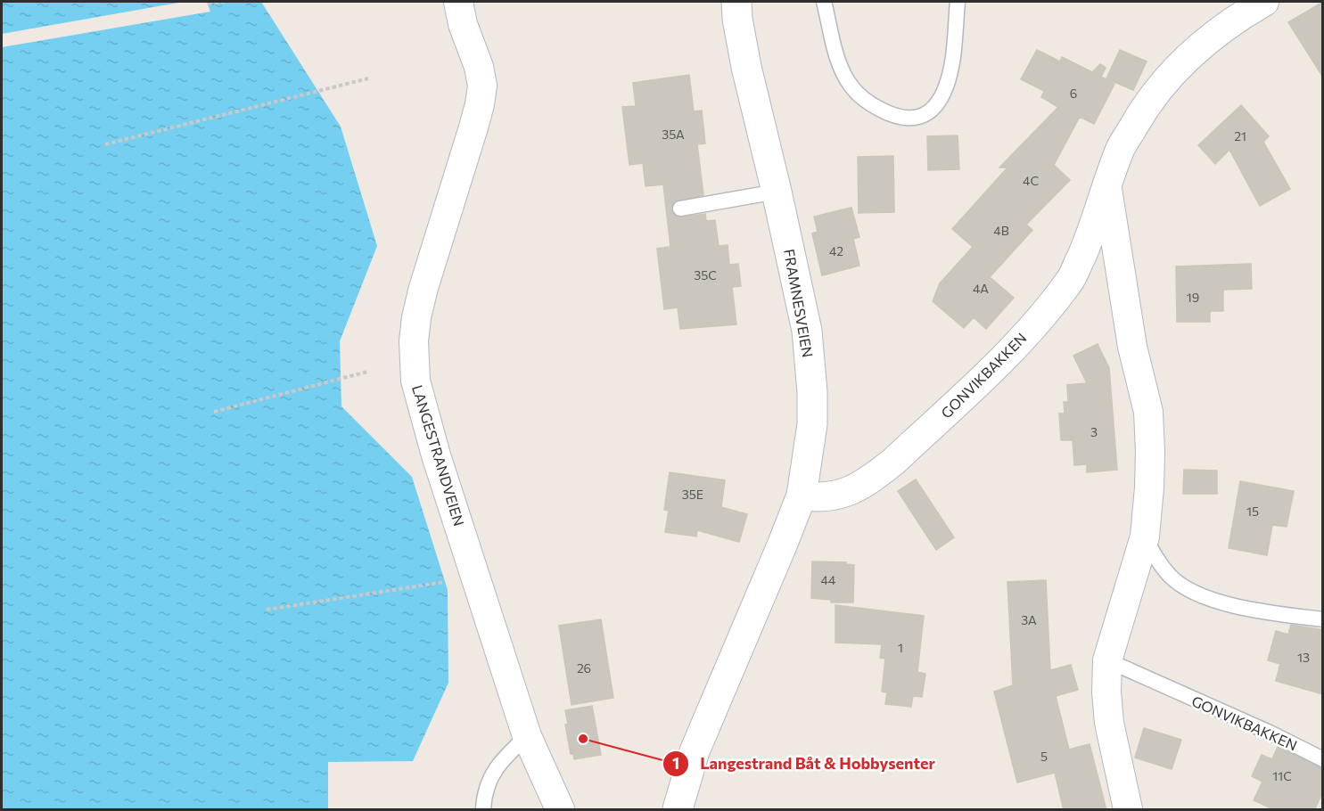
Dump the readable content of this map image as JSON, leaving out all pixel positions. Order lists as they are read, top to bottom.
{
  "streets": {
    "main road": ["FRAMNESVEIEN"],
    "street": ["GONVIKBAKKEN", "LANGESTRANDVEIEN"]
  },
  "crossings": [
    ["FRAMNESVEIEN", "GONVIKBAKKEN"]
  ],
  "places": ["Langestrand Båt & Hobbysenter"],
  "house_numbers": [
    "6",
    "35A",
    "21",
    "4C",
    "4B",
    "42",
    "35C",
    "4A",
    "19",
    "3",
    "35E",
    "15",
    "44",
    "3A",
    "1",
    "13",
    "26",
    "5",
    "11C"
  ]
}
